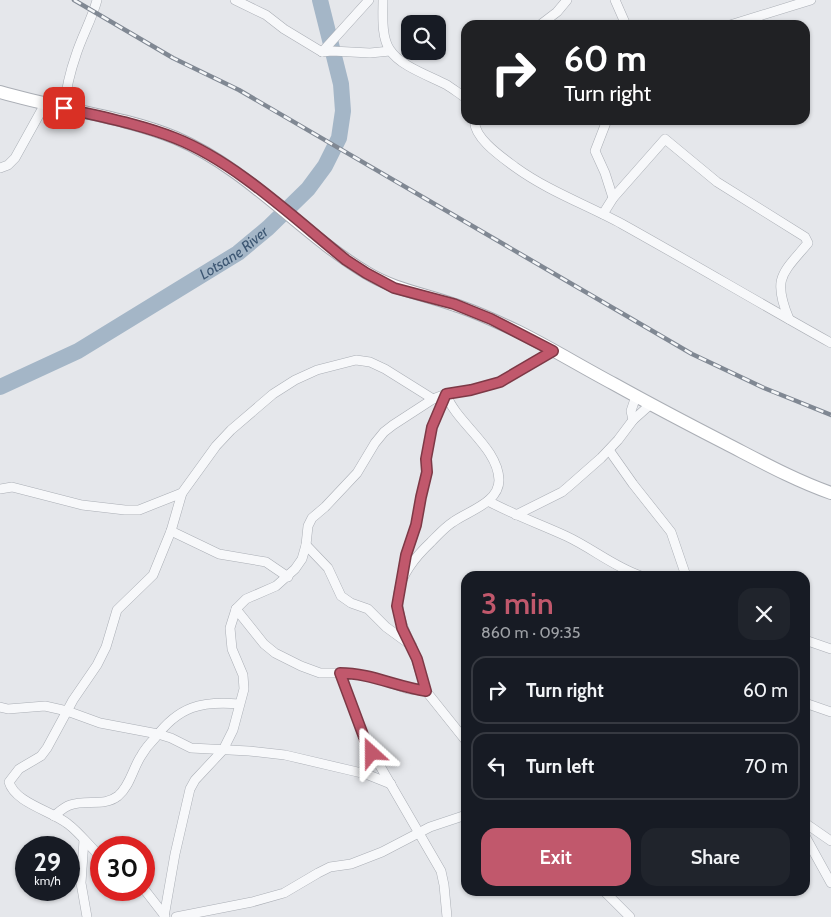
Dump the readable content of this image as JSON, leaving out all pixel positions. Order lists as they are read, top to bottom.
{
  "water": ["Lotsane River"],
  "page": {
    "turn": ["60 m", "Turn right"],
    "heading": ["3 min", "860 m · 09:35"],
    "list": [
      {
        "name": "Turn right",
        "value": "60 m"
      },
      {
        "name": "Turn left",
        "value": "70 m"
      }
    ],
    "buttons": ["Exit", "Share"],
    "speed": "29 km/h",
    "limit": "30"
  }
}
